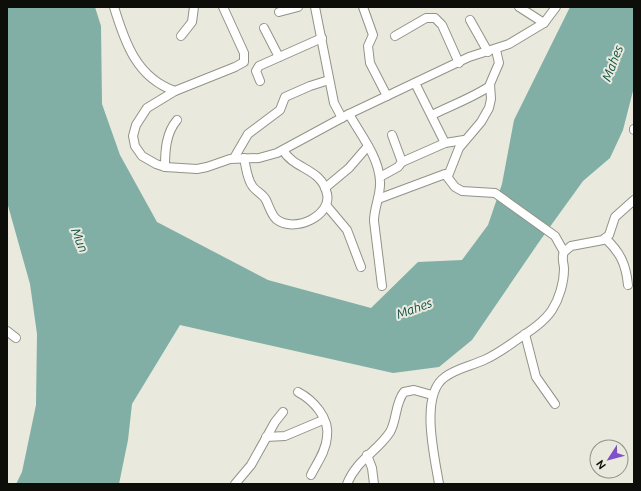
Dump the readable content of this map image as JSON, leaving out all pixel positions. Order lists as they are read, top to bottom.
{
  "water": ["Mahes", "Mun"],
  "north": "bottom left"
}
